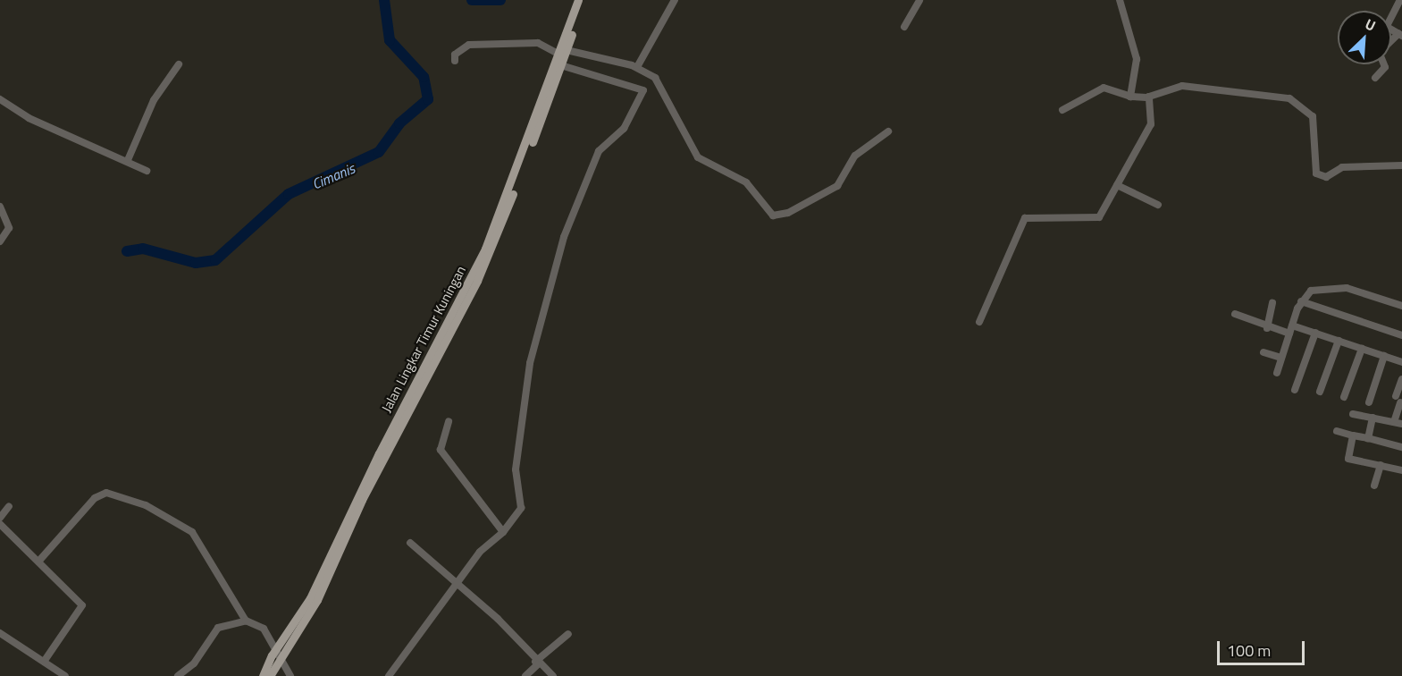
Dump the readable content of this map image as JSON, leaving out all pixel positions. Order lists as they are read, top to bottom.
{
  "streets": {
    "main road": ["Jalan Lingkar Timur Kuningan"]
  },
  "water": ["Cimanis"],
  "scale_bar": "100 m",
  "north": "top right"
}
